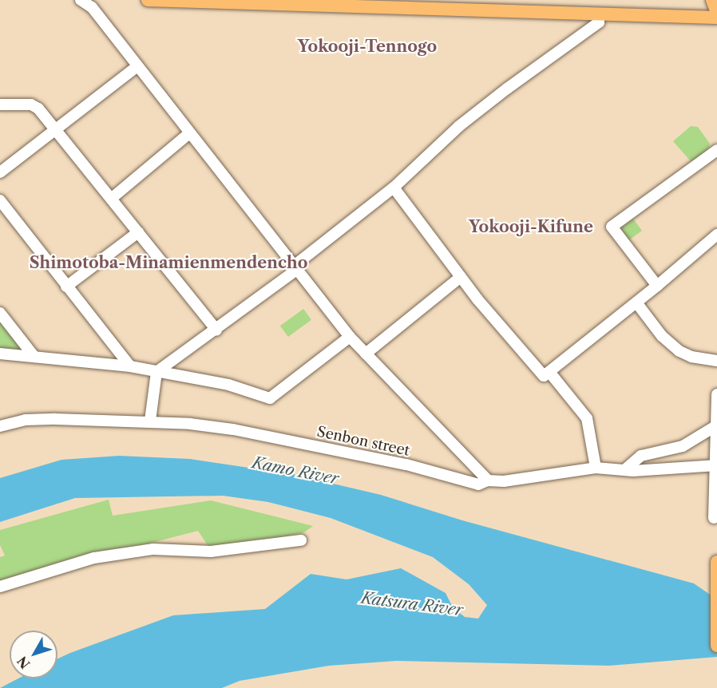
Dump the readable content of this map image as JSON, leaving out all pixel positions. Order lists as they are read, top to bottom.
{
  "streets": {
    "street": ["Senbon street"]
  },
  "districts": ["Yokooji-Tennogo", "Yokooji-Kifune", "Shimotoba-Minamienmendencho"],
  "water": ["Kamo River", "Katsura River"],
  "north": "bottom left"
}
